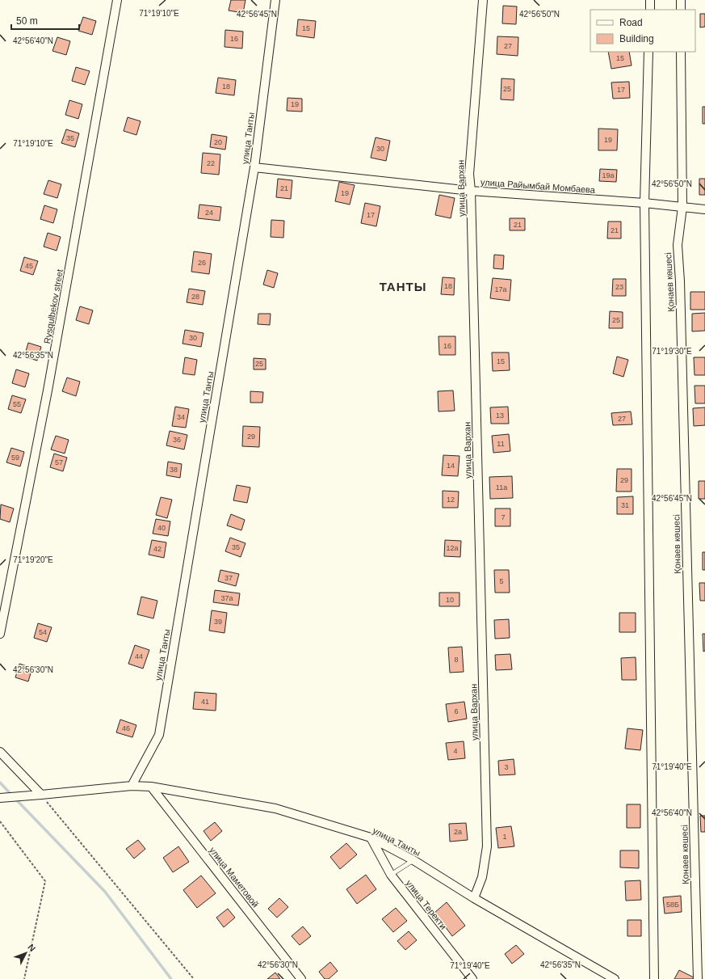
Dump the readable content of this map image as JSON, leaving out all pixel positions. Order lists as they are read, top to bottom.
{
  "streets": {
    "street": [
      "улица Танты",
      "улица Райымбай Момбаева",
      "улица Вархан",
      "Қонаев көшесі",
      "Rysqulbekov street",
      "улица Маметовой",
      "улица Теректи"
    ]
  },
  "crossings": [
    ["улица Танты", "улица Райымбай Момбаева"],
    ["улица Танты", "улица Вархан"],
    ["улица Танты", "улица Маметовой"],
    ["улица Танты", "улица Теректи"],
    ["улица Райымбай Момбаева", "улица Вархан"],
    ["улица Райымбай Момбаева", "Қонаев көшесі"]
  ],
  "districts": ["ТАНТЫ"],
  "house_numbers": [
    "15",
    "16",
    "27",
    "15",
    "18",
    "25",
    "17",
    "19",
    "35",
    "19",
    "20",
    "30",
    "22",
    "19а",
    "21",
    "19",
    "24",
    "17",
    "21",
    "21",
    "26",
    "45",
    "18",
    "23",
    "17а",
    "28",
    "25",
    "30",
    "16",
    "15",
    "25",
    "55",
    "13",
    "34",
    "27",
    "29",
    "36",
    "11",
    "59",
    "57",
    "14",
    "38",
    "29",
    "11а",
    "12",
    "31",
    "7",
    "40",
    "35",
    "12а",
    "42",
    "37",
    "5",
    "37а",
    "10",
    "39",
    "54",
    "44",
    "8",
    "41",
    "6",
    "46",
    "4",
    "3",
    "2а",
    "1",
    "58Б"
  ],
  "legend": ["Road", "Building"],
  "scale_bar": "50 m",
  "north": "top right",
  "coordinates": [
    "71°19'10\"E",
    "42°56'45\"N",
    "42°56'50\"N",
    "42°56'40\"N",
    "71°19'30\"E",
    "42°56'35\"N",
    "71°19'20\"E",
    "42°56'30\"N",
    "71°19'40\"E"
  ]
}
